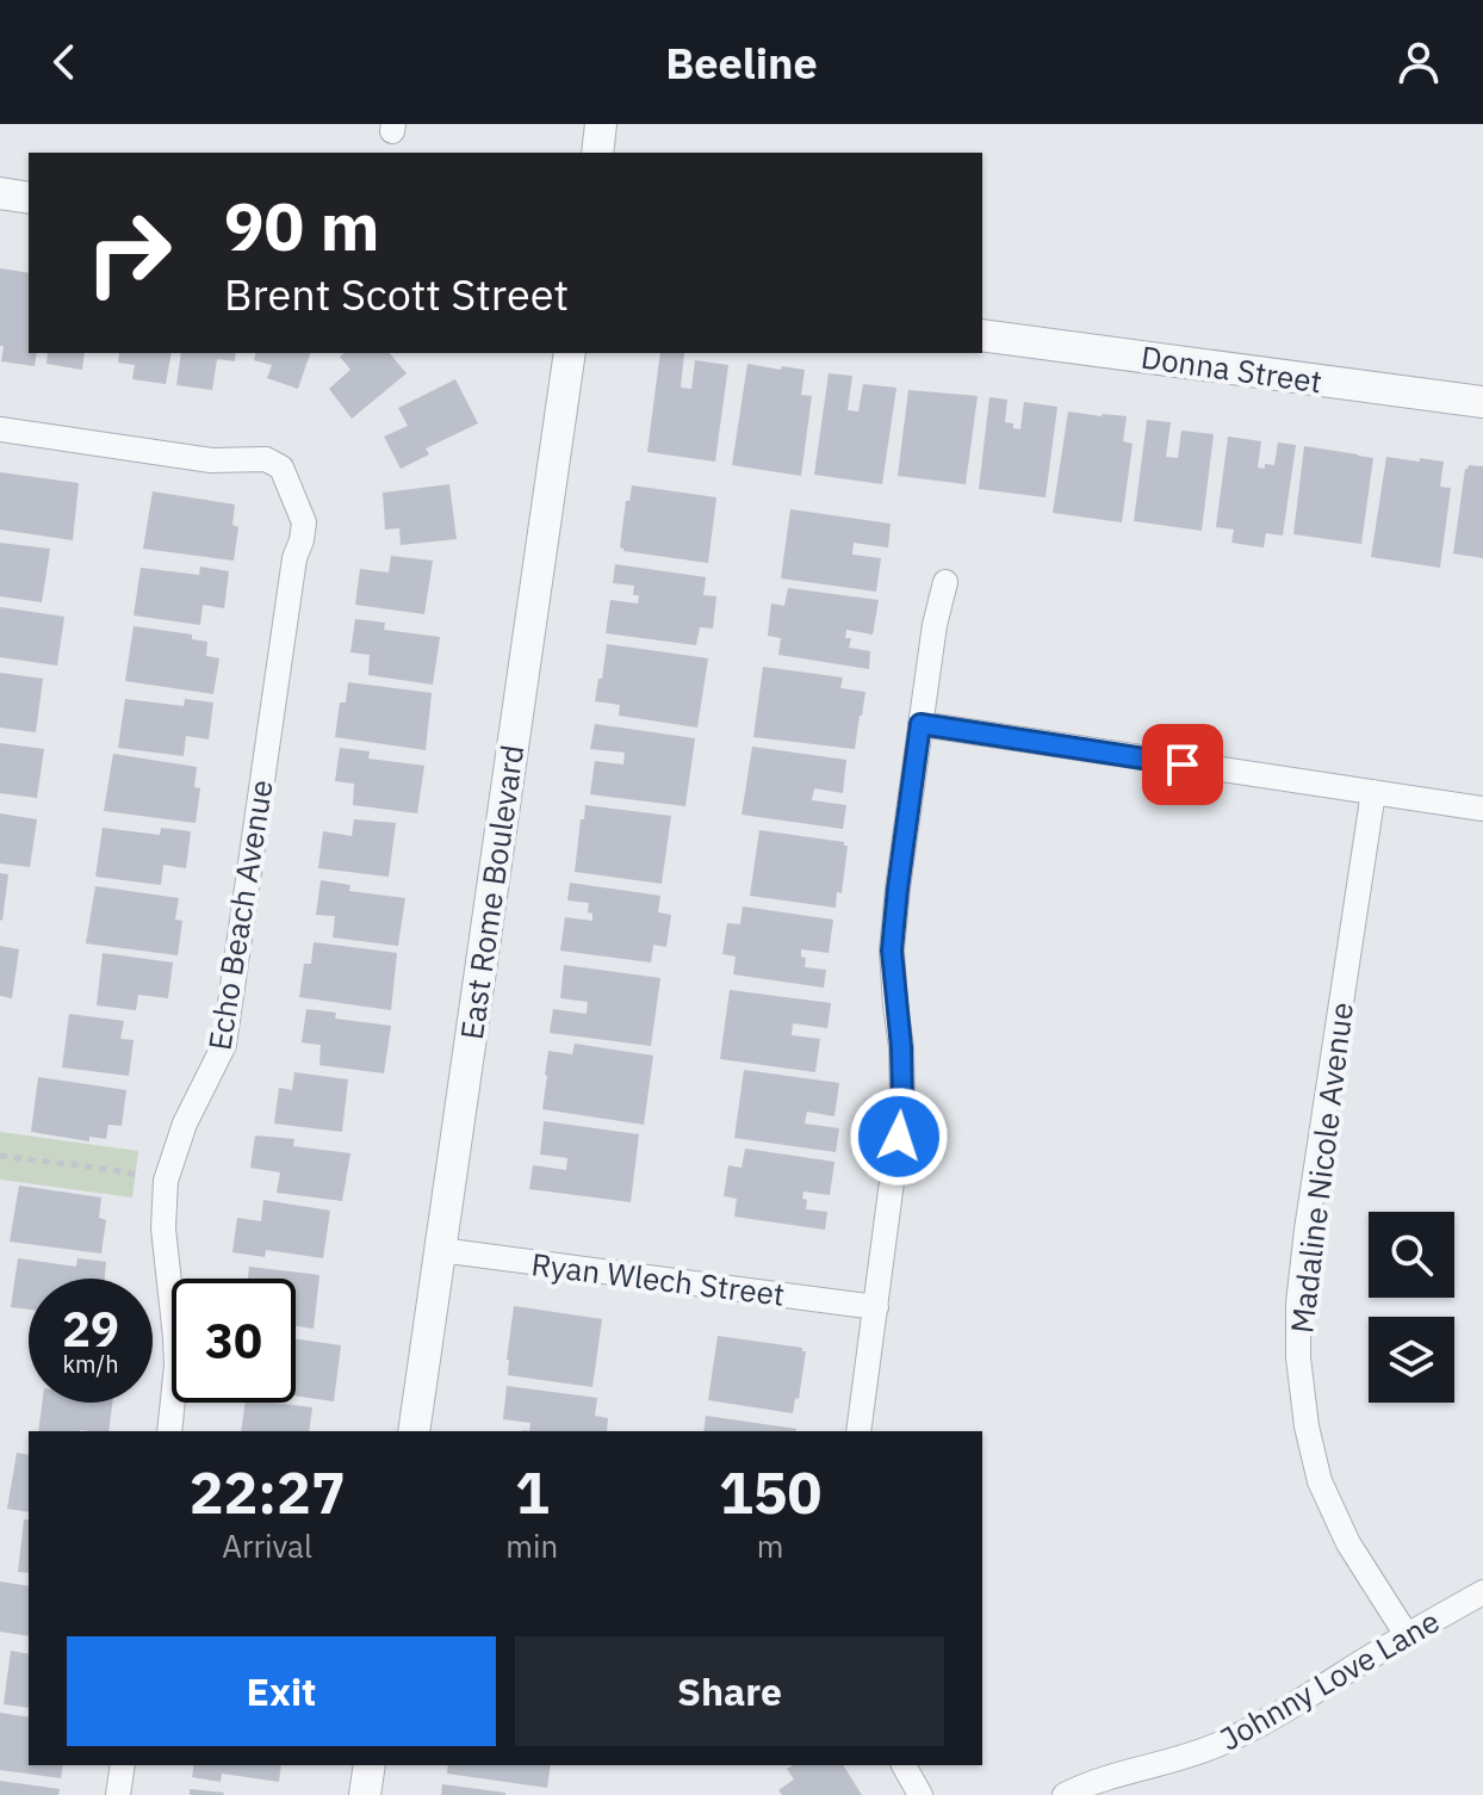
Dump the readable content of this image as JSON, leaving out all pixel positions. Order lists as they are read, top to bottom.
{
  "streets": {
    "street": [
      "Donna Street",
      "East Rome Boulevard",
      "Echo Beach Avenue",
      "Madaline Nicole Avenue",
      "Ryan Wlech Street",
      "Johnny Love Lane"
    ]
  },
  "crossings": [
    ["East Rome Boulevard", "Ryan Wlech Street"],
    ["Madaline Nicole Avenue", "Johnny Love Lane"]
  ],
  "page": {
    "header": "Beeline",
    "turn": ["90 m", "Brent Scott Street"],
    "speed": "29 km/h",
    "limit": "30",
    "eta": [
      "22:27",
      "Arrival",
      "1",
      "min",
      "150",
      "m"
    ],
    "buttons": ["Exit", "Share"]
  }
}
